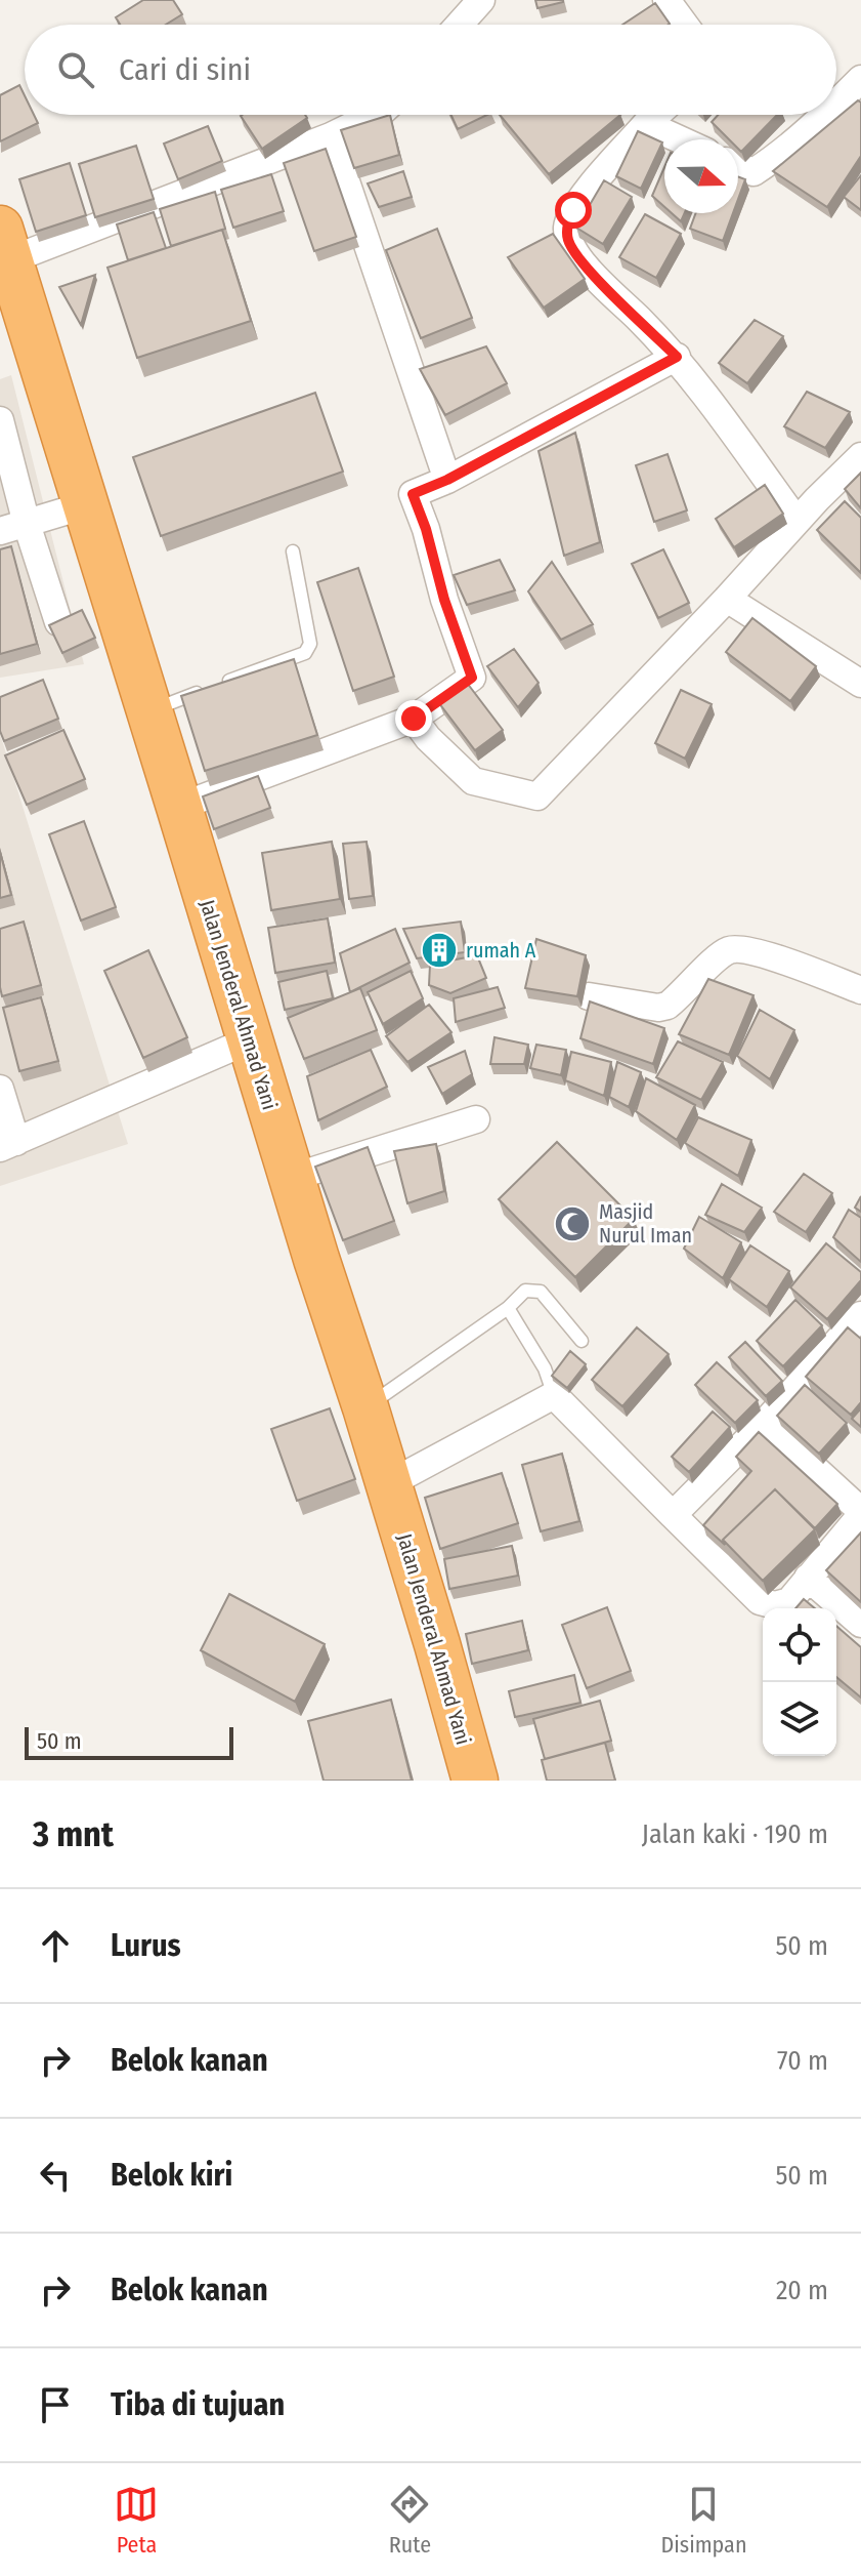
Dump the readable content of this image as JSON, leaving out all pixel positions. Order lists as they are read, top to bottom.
{
  "streets": {
    "highway": ["Jalan Jenderal Ahmad Yani"]
  },
  "places": {
    "building": ["rumah A"],
    "mosque": ["Masjid Nurul Iman"]
  },
  "scale_bar": "50 m",
  "north": "right",
  "page": {
    "search": "Cari di sini",
    "scale": "50 m",
    "heading": ["3 mnt", "Jalan kaki · 190 m"],
    "list": [
      ["Lurus", "50 m"],
      ["Belok kanan", "70 m"],
      ["Belok kiri", "50 m"],
      ["Belok kanan", "20 m"],
      "Tiba di tujuan"
    ],
    "nav": ["Peta", "Rute", "Disimpan"]
  }
}
